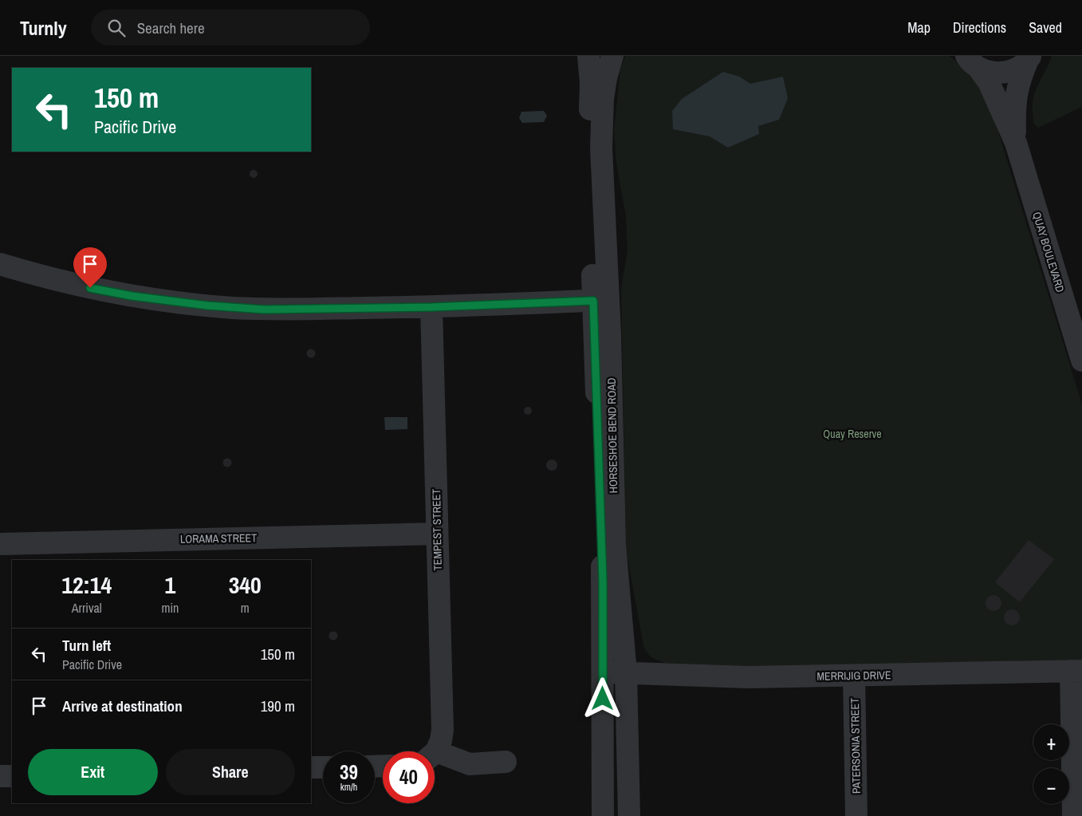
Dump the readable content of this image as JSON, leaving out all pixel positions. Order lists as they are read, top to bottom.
{
  "streets": {
    "street": [
      "QUAY BOULEVARD",
      "HORSESHOE BEND ROAD",
      "TEMPEST STREET",
      "LORAMA STREET",
      "MERRIJIG DRIVE",
      "PATERSONIA STREET"
    ]
  },
  "crossings": [
    ["HORSESHOE BEND ROAD", "MERRIJIG DRIVE"],
    ["TEMPEST STREET", "LORAMA STREET"],
    ["MERRIJIG DRIVE", "PATERSONIA STREET"]
  ],
  "parks": ["Quay Reserve"],
  "page": {
    "header": "Turnly",
    "search": "Search here",
    "nav": ["Map", "Directions", "Saved"],
    "turn": ["150 m", "Pacific Drive"],
    "eta": [
      "12:14",
      "Arrival",
      "1",
      "min",
      "340",
      "m"
    ],
    "list": [
      {
        "name": "Turn left",
        "note": "Pacific Drive",
        "value": "150 m"
      },
      {
        "name": "Arrive at destination",
        "value": "190 m"
      }
    ],
    "map_buttons": ["+", "−"],
    "buttons": ["Exit", "Share"],
    "speed": "39 km/h",
    "limit": "40"
  }
}
